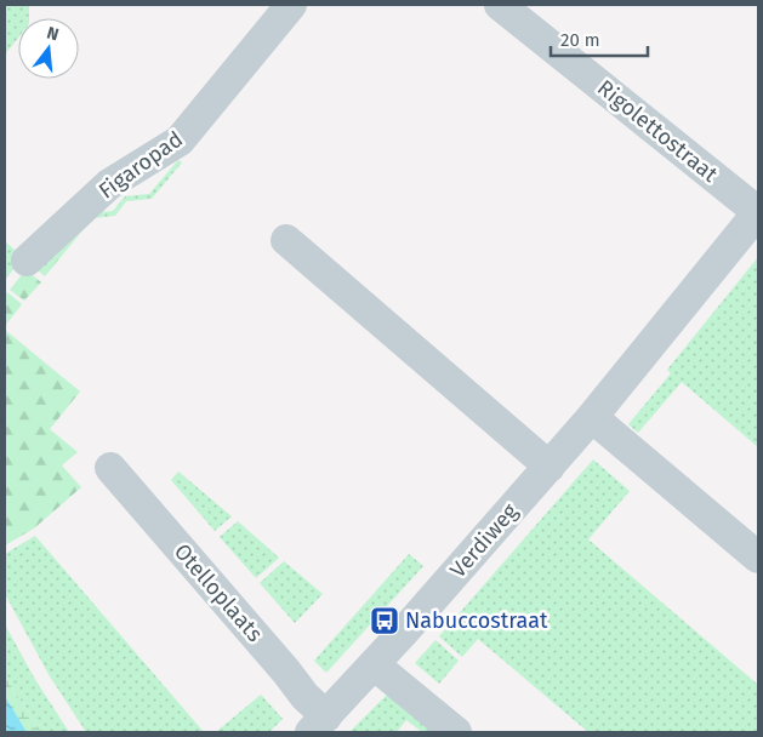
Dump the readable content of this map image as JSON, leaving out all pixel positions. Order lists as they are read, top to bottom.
{
  "streets": {
    "street": [
      "Rigolettostraat",
      "Figaropad",
      "Verdiweg",
      "Otelloplaats"
    ]
  },
  "crossings": [
    ["Rigolettostraat", "Verdiweg"],
    ["Verdiweg", "Otelloplaats"]
  ],
  "places": {
    "bus stop": ["Nabuccostraat"]
  },
  "scale_bar": "20 m",
  "north": "top"
}
